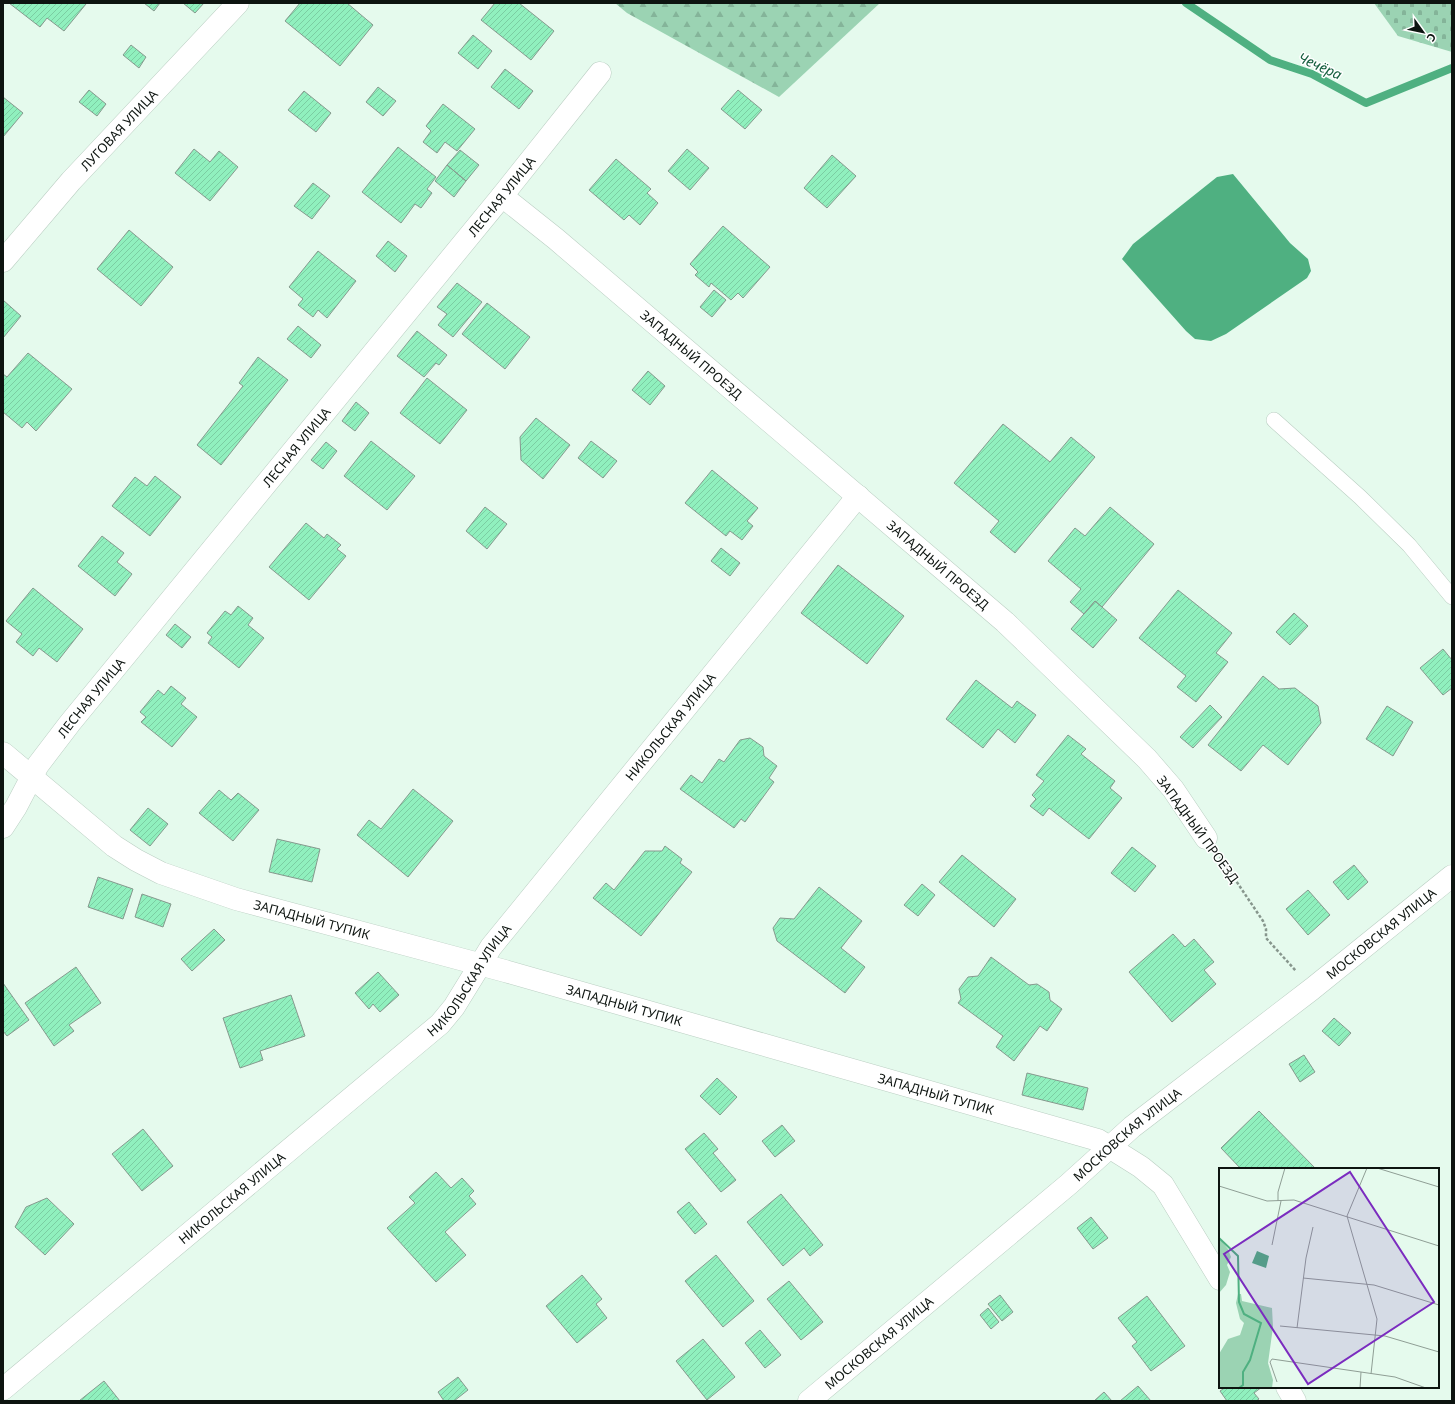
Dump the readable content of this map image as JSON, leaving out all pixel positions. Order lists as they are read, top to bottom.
{
  "streets": {
    "street": [
      "ЛУГОВАЯ УЛИЦА",
      "ЛЕСНАЯ УЛИЦА",
      "ЗАПАДНЫЙ ПРОЕЗД",
      "НИКОЛЬСКАЯ УЛИЦА",
      "ЗАПАДНЫЙ ТУПИК",
      "МОСКОВСКАЯ УЛИЦА"
    ]
  },
  "crossings": [
    ["ЛЕСНАЯ УЛИЦА", "ЗАПАДНЫЙ ПРОЕЗД"],
    ["ЛЕСНАЯ УЛИЦА", "ЗАПАДНЫЙ ТУПИК"],
    ["ЗАПАДНЫЙ ПРОЕЗД", "НИКОЛЬСКАЯ УЛИЦА"],
    ["ЗАПАДНЫЙ ПРОЕЗД", "МОСКОВСКАЯ УЛИЦА"],
    ["НИКОЛЬСКАЯ УЛИЦА", "ЗАПАДНЫЙ ТУПИК"],
    ["ЗАПАДНЫЙ ТУПИК", "МОСКОВСКАЯ УЛИЦА"]
  ],
  "water": ["Чечёра"],
  "north": "bottom right"
}
